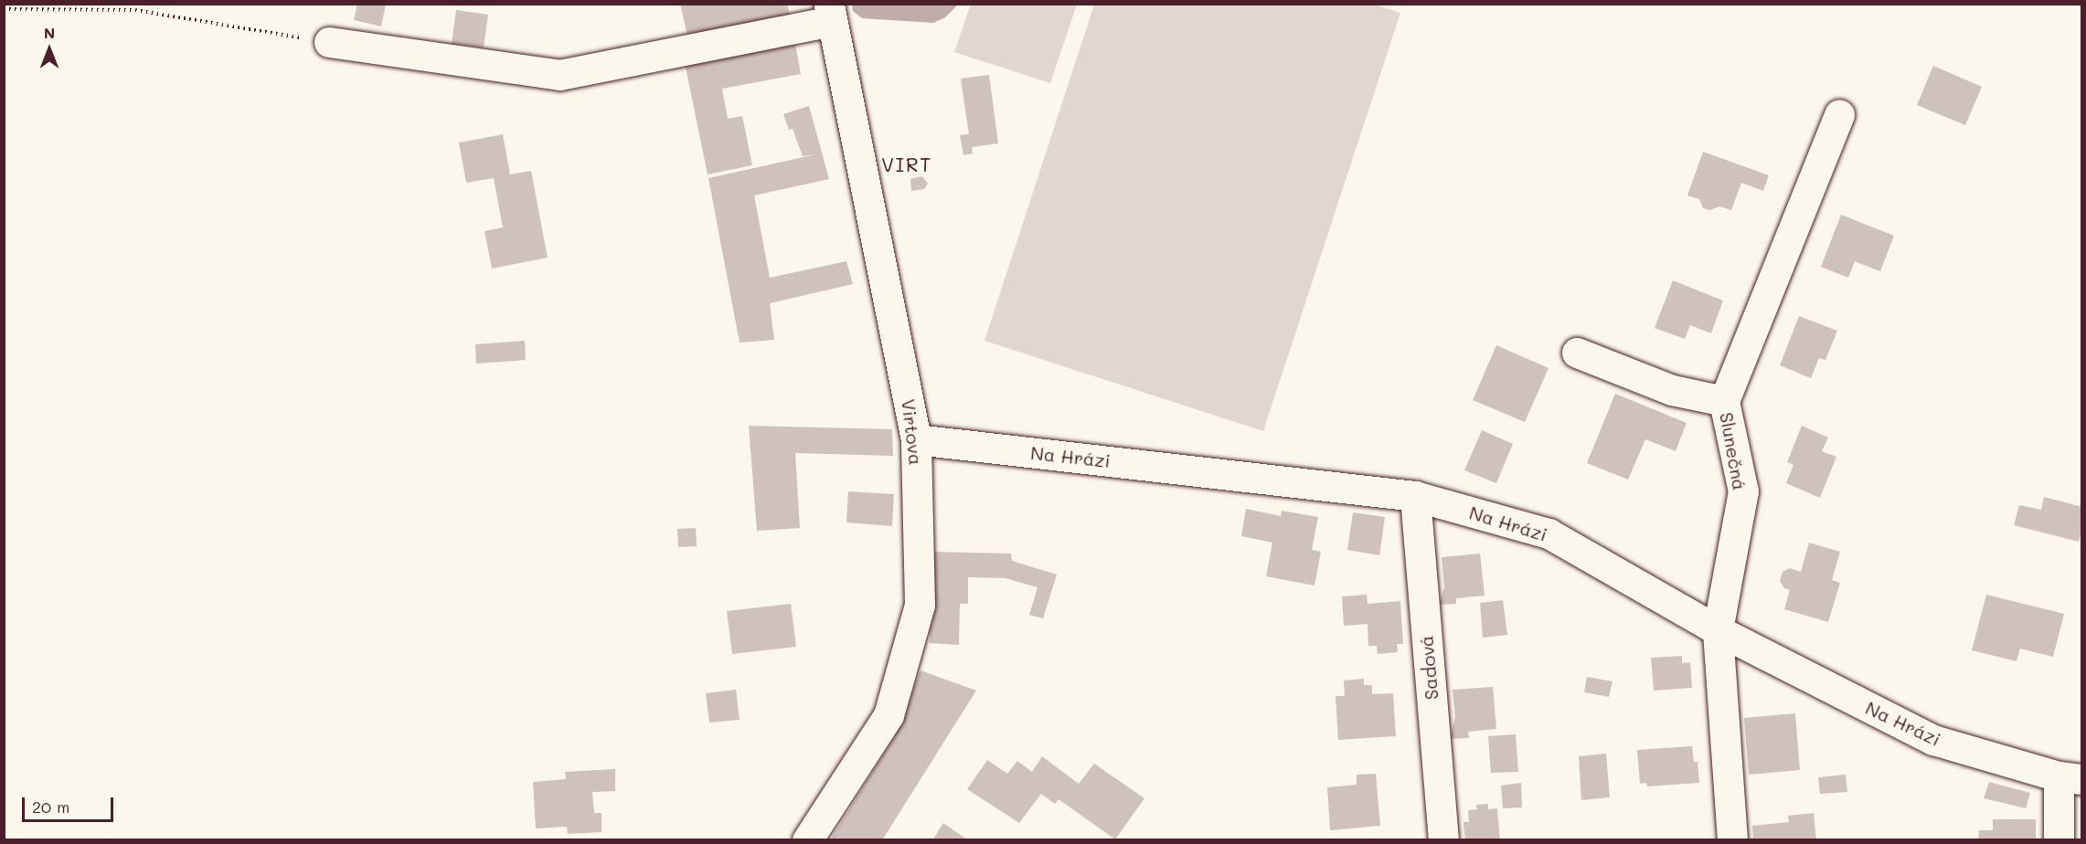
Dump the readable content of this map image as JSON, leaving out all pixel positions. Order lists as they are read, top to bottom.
{
  "streets": {
    "street": [
      "Virtova",
      "Slunečná",
      "Na Hrázi",
      "Sadová"
    ]
  },
  "crossings": [
    ["Virtova", "Na Hrázi"],
    ["Slunečná", "Na Hrázi"],
    ["Na Hrázi", "Sadová"]
  ],
  "districts": ["VIRT"],
  "scale_bar": "20 m",
  "north": "top"
}
